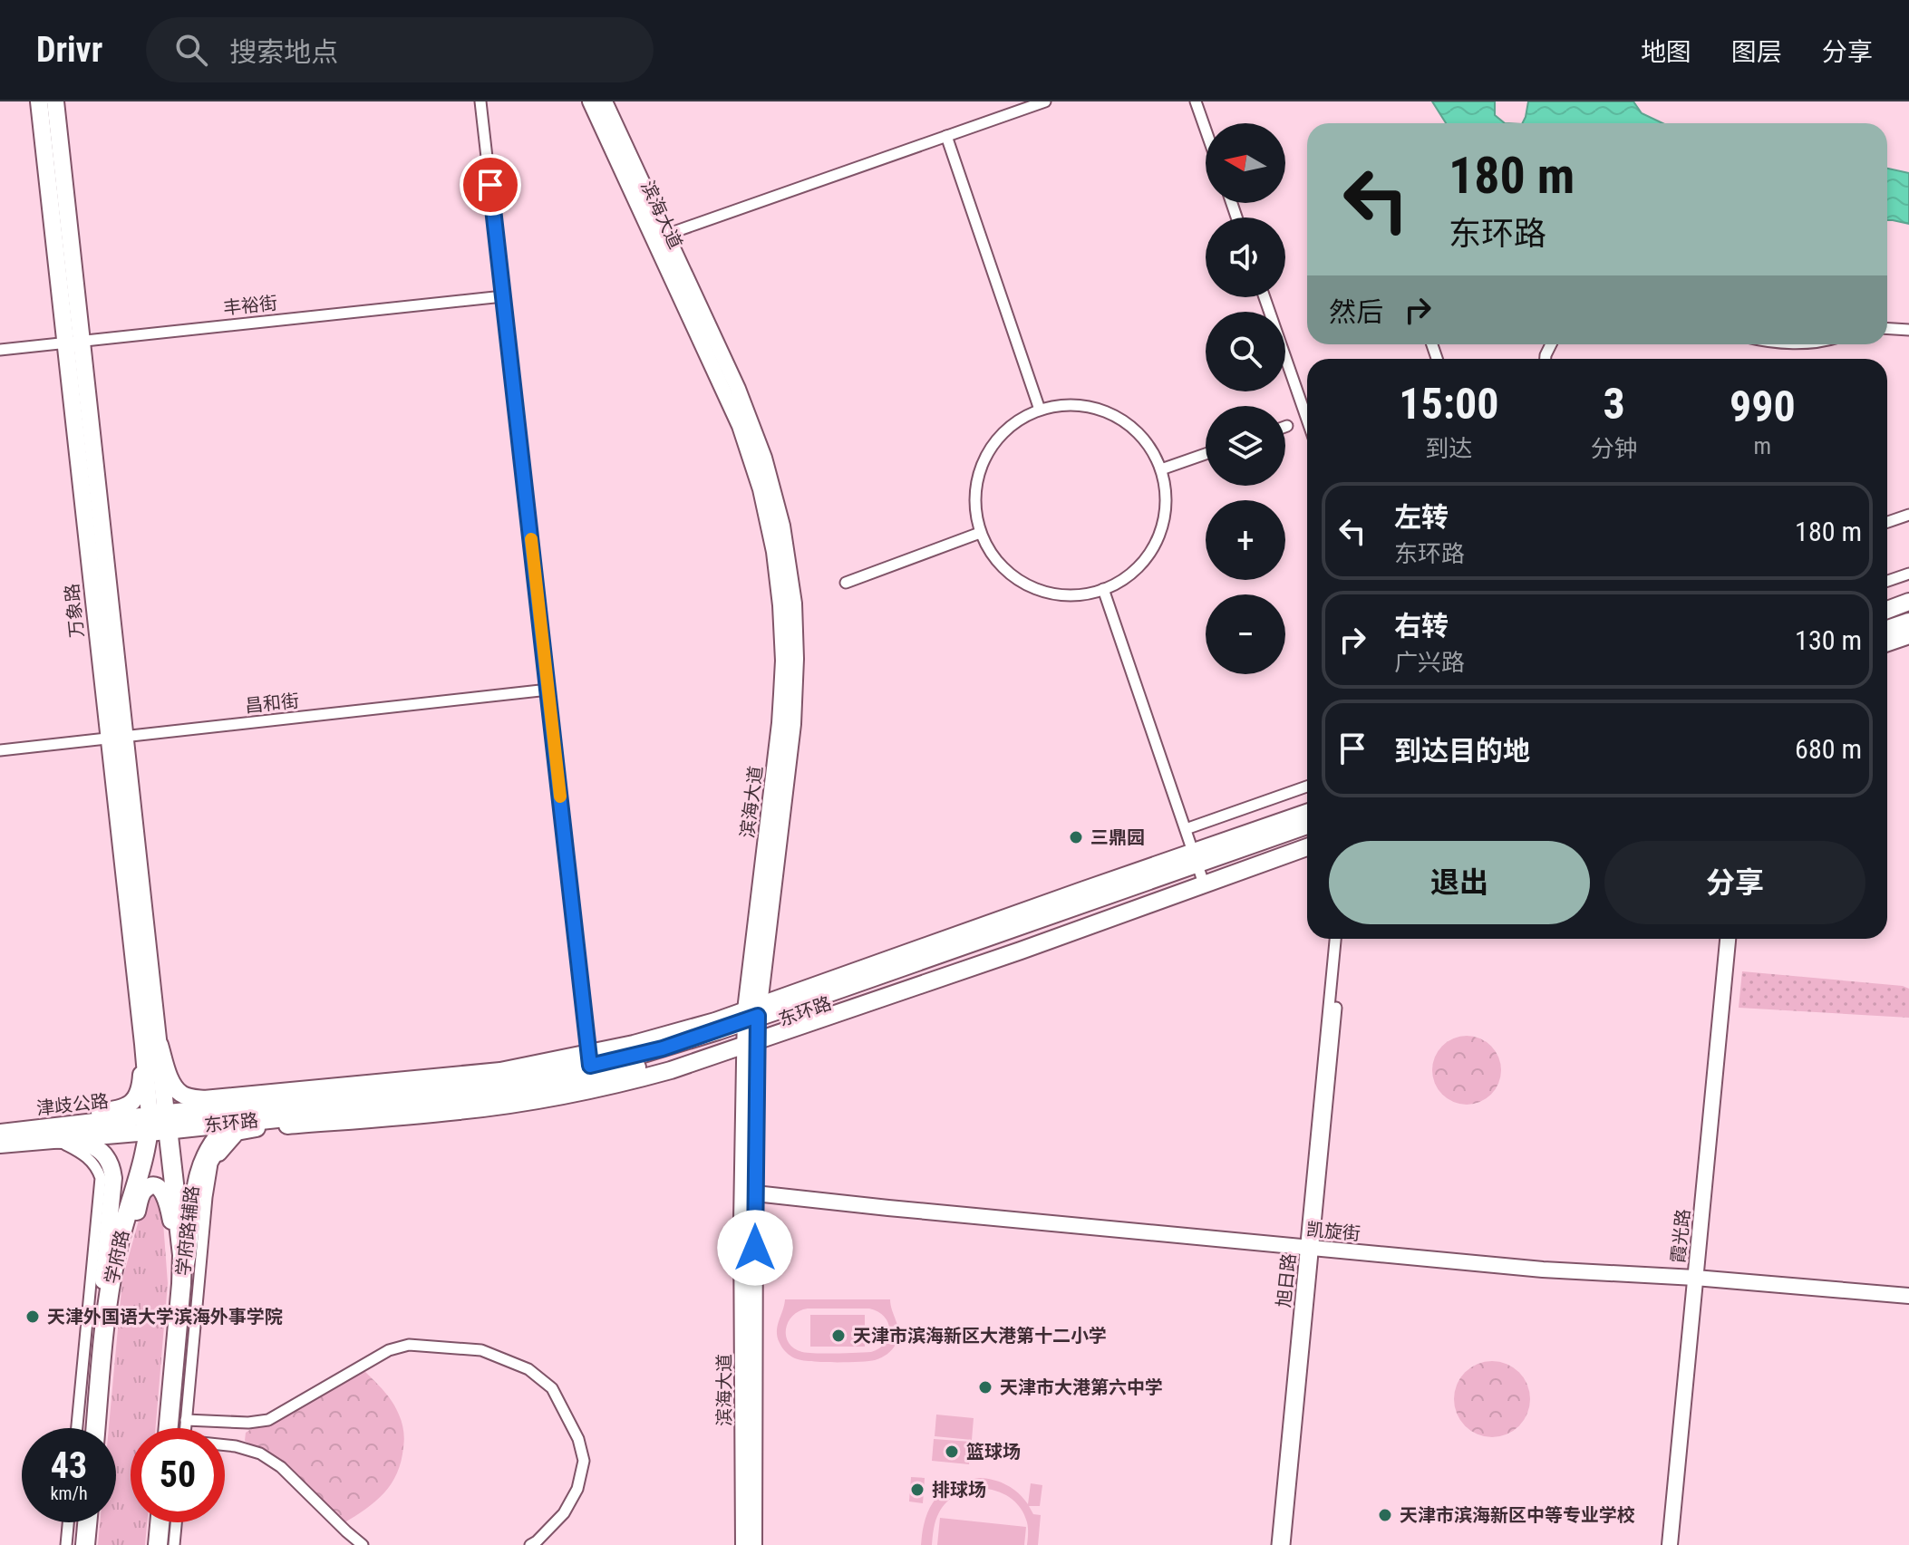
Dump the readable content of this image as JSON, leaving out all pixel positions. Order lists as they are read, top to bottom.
{
  "streets": {
    "highway": ["东环路", "学府路"],
    "main road": ["万象路", "津歧公路"],
    "street": [
      "滨海大道",
      "丰裕街",
      "昌和街",
      "学府路辅路",
      "凯旋街",
      "霞光路",
      "旭日路"
    ]
  },
  "crossings": [
    ["滨海大道", "东环路"],
    ["滨海大道", "凯旋街"],
    ["丰裕街", "万象路"],
    ["万象路", "昌和街"],
    ["万象路", "东环路"],
    ["万象路", "津歧公路"],
    ["万象路", "学府路"],
    ["东环路", "津歧公路"],
    ["东环路", "学府路"],
    ["津歧公路", "学府路"],
    ["凯旋街", "霞光路"],
    ["凯旋街", "旭日路"]
  ],
  "places": [
    "三鼎园",
    "天津外国语大学滨海外事学院",
    "天津市滨海新区大港第十二小学",
    "天津市大港第六中学",
    "篮球场",
    "排球场",
    "天津市滨海新区中等专业学校"
  ],
  "north": "left",
  "page": {
    "header": "Drivr",
    "search": "搜索地点",
    "nav": ["地图", "图层", "分享"],
    "map_buttons": ["+", "−"],
    "turn": ["180 m", "东环路"],
    "then": "然后",
    "eta": [
      "15:00",
      "到达",
      "3",
      "分钟",
      "990",
      "m"
    ],
    "list": [
      {
        "name": "左转",
        "note": "东环路",
        "value": "180 m"
      },
      {
        "name": "右转",
        "note": "广兴路",
        "value": "130 m"
      },
      {
        "name": "到达目的地",
        "value": "680 m"
      }
    ],
    "buttons": ["退出", "分享"],
    "speed": "43 km/h",
    "limit": "50"
  }
}
